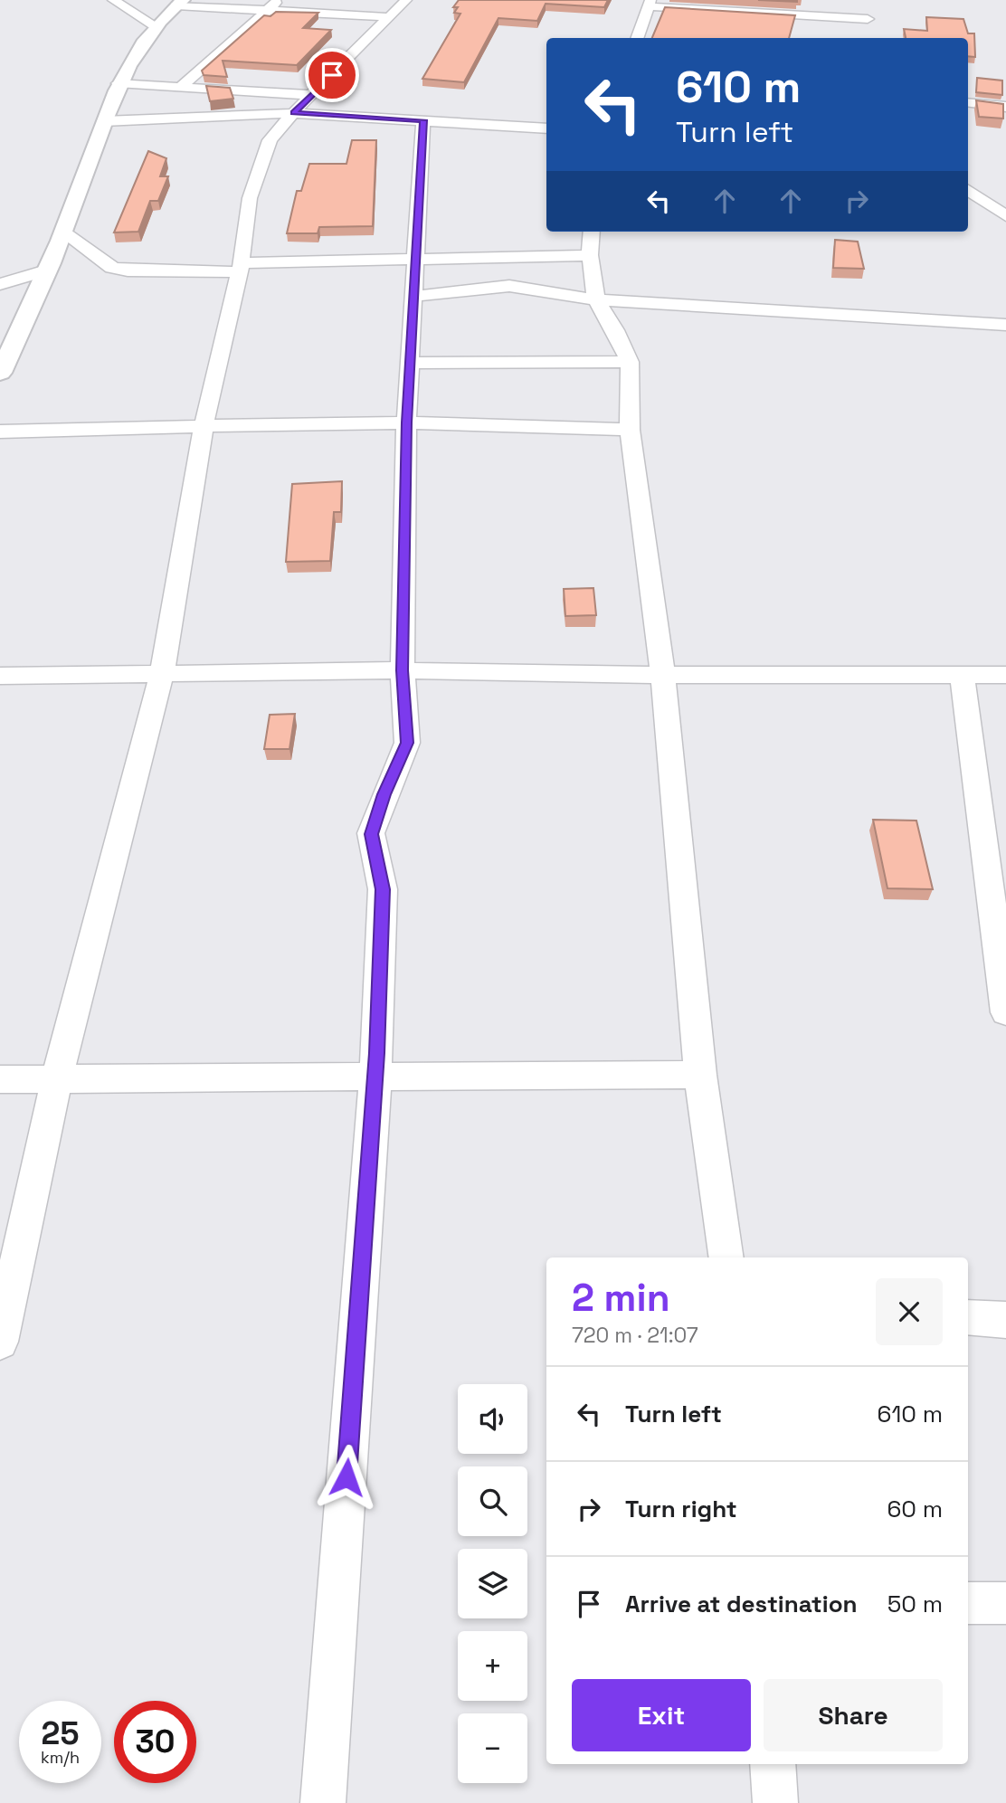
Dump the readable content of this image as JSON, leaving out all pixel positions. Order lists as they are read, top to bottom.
{
  "page": {
    "turn": ["610 m", "Turn left"],
    "heading": ["2 min", "720 m · 21:07"],
    "list": [
      {
        "name": "Turn left",
        "value": "610 m"
      },
      {
        "name": "Turn right",
        "value": "60 m"
      },
      {
        "name": "Arrive at destination",
        "value": "50 m"
      }
    ],
    "map_buttons": ["+", "−"],
    "buttons": ["Exit", "Share"],
    "speed": "25 km/h",
    "limit": "30"
  }
}
